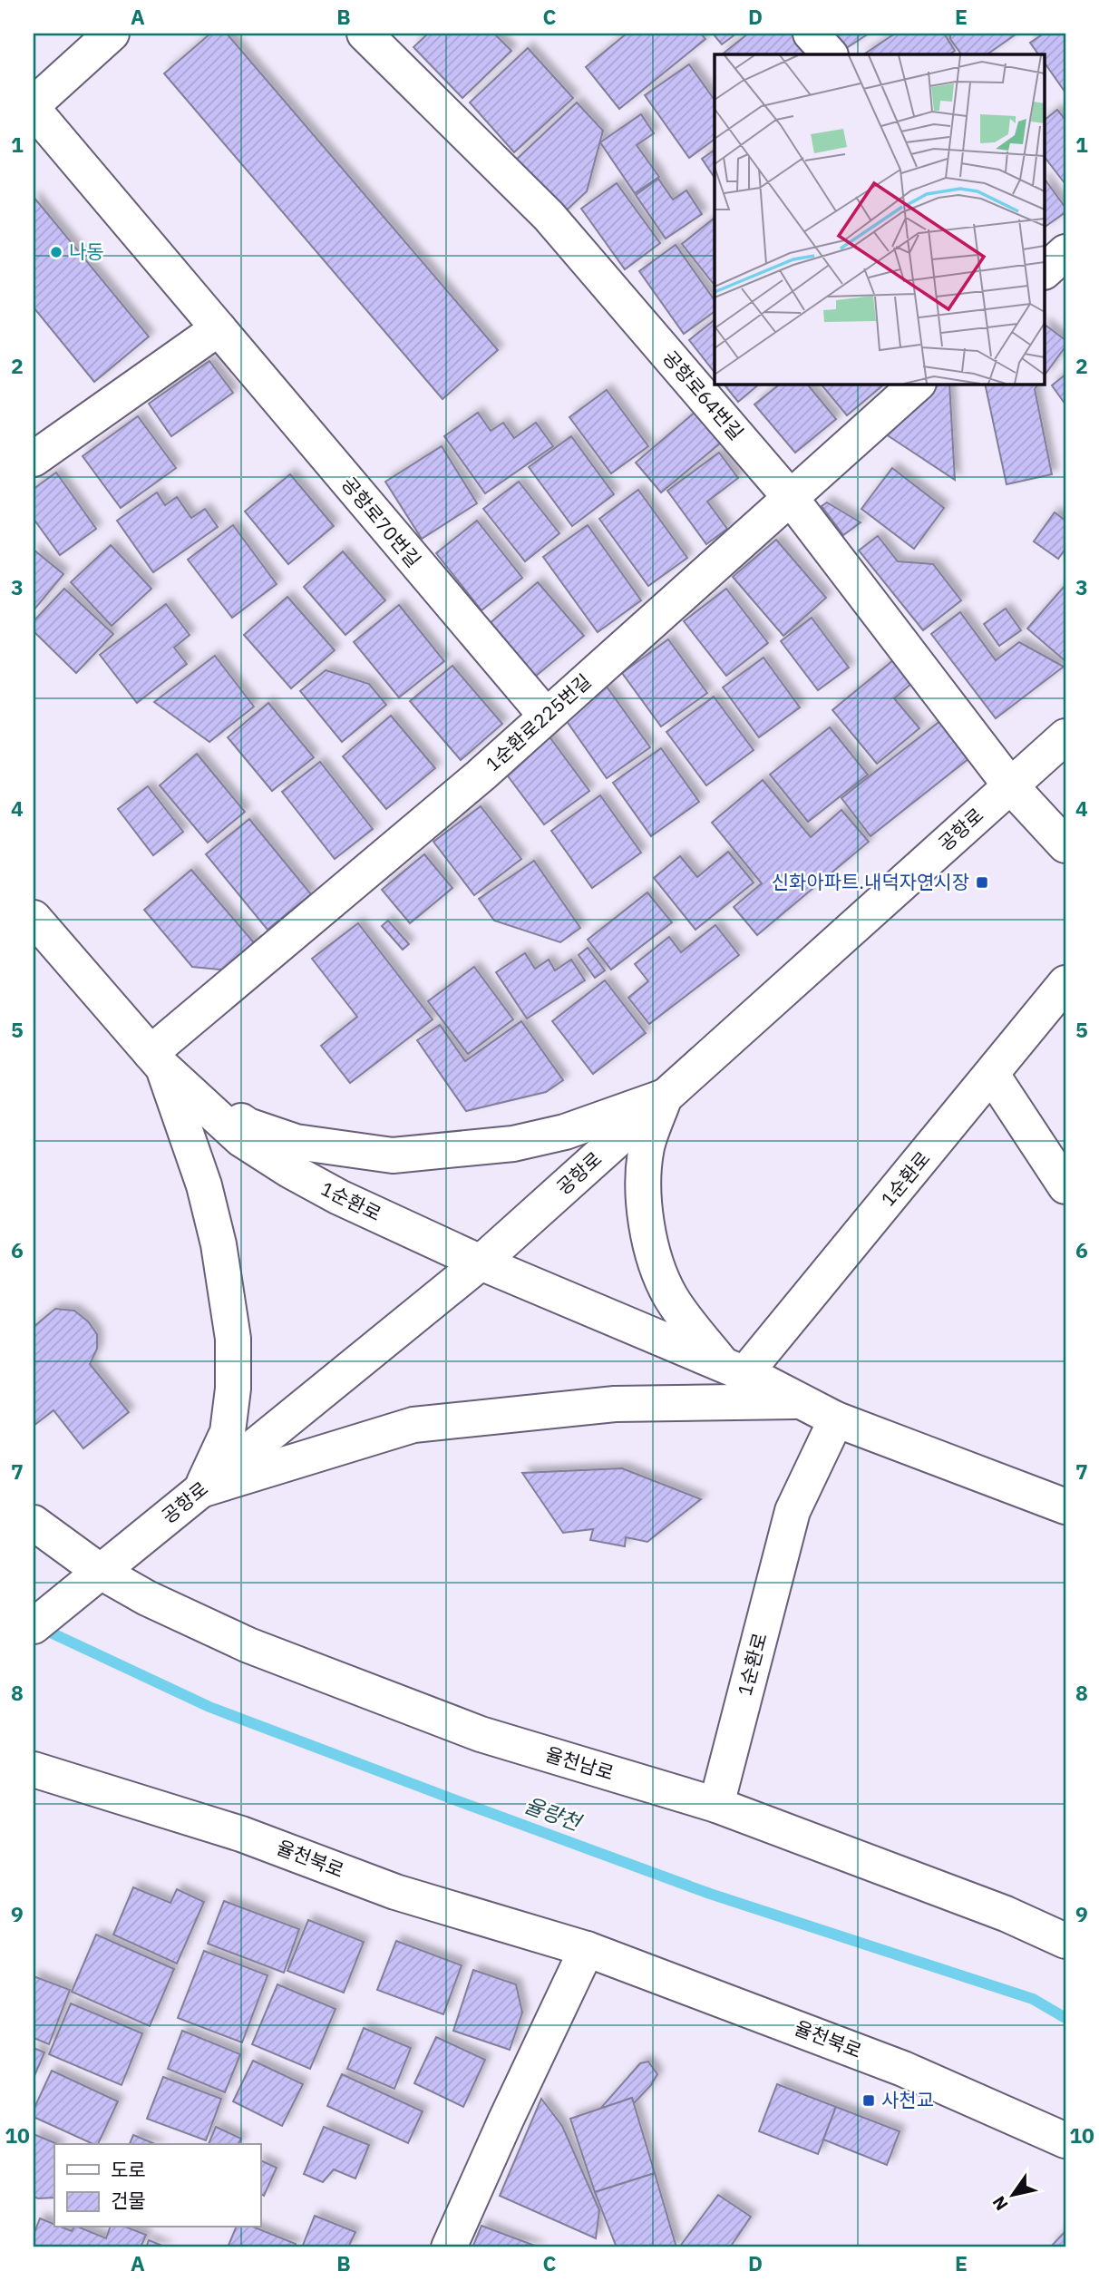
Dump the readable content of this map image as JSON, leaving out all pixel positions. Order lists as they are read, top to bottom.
{
  "streets": {
    "street": [
      "공항로64번길",
      "공항로70번길",
      "1순환로225번길",
      "공항로",
      "1순환로",
      "율천남로",
      "율천북로"
    ]
  },
  "crossings": [
    ["공항로64번길", "1순환로225번길"],
    ["공항로64번길", "공항로"],
    ["공항로70번길", "1순환로225번길"],
    ["1순환로225번길", "1순환로"],
    ["공항로", "1순환로"],
    ["공항로", "율천남로"],
    ["1순환로", "율천남로"]
  ],
  "water": ["율량천"],
  "places": {
    "other": ["나동"],
    "transit": ["신화아파트.내덕자연시장", "사천교"]
  },
  "legend": ["도로", "건물"],
  "north": "bottom left",
  "grid": {
    "columns": [
      "A",
      "B",
      "C",
      "D",
      "E"
    ],
    "rows": [
      "1",
      "2",
      "3",
      "4",
      "5",
      "6",
      "7",
      "8",
      "9",
      "10"
    ]
  }
}
